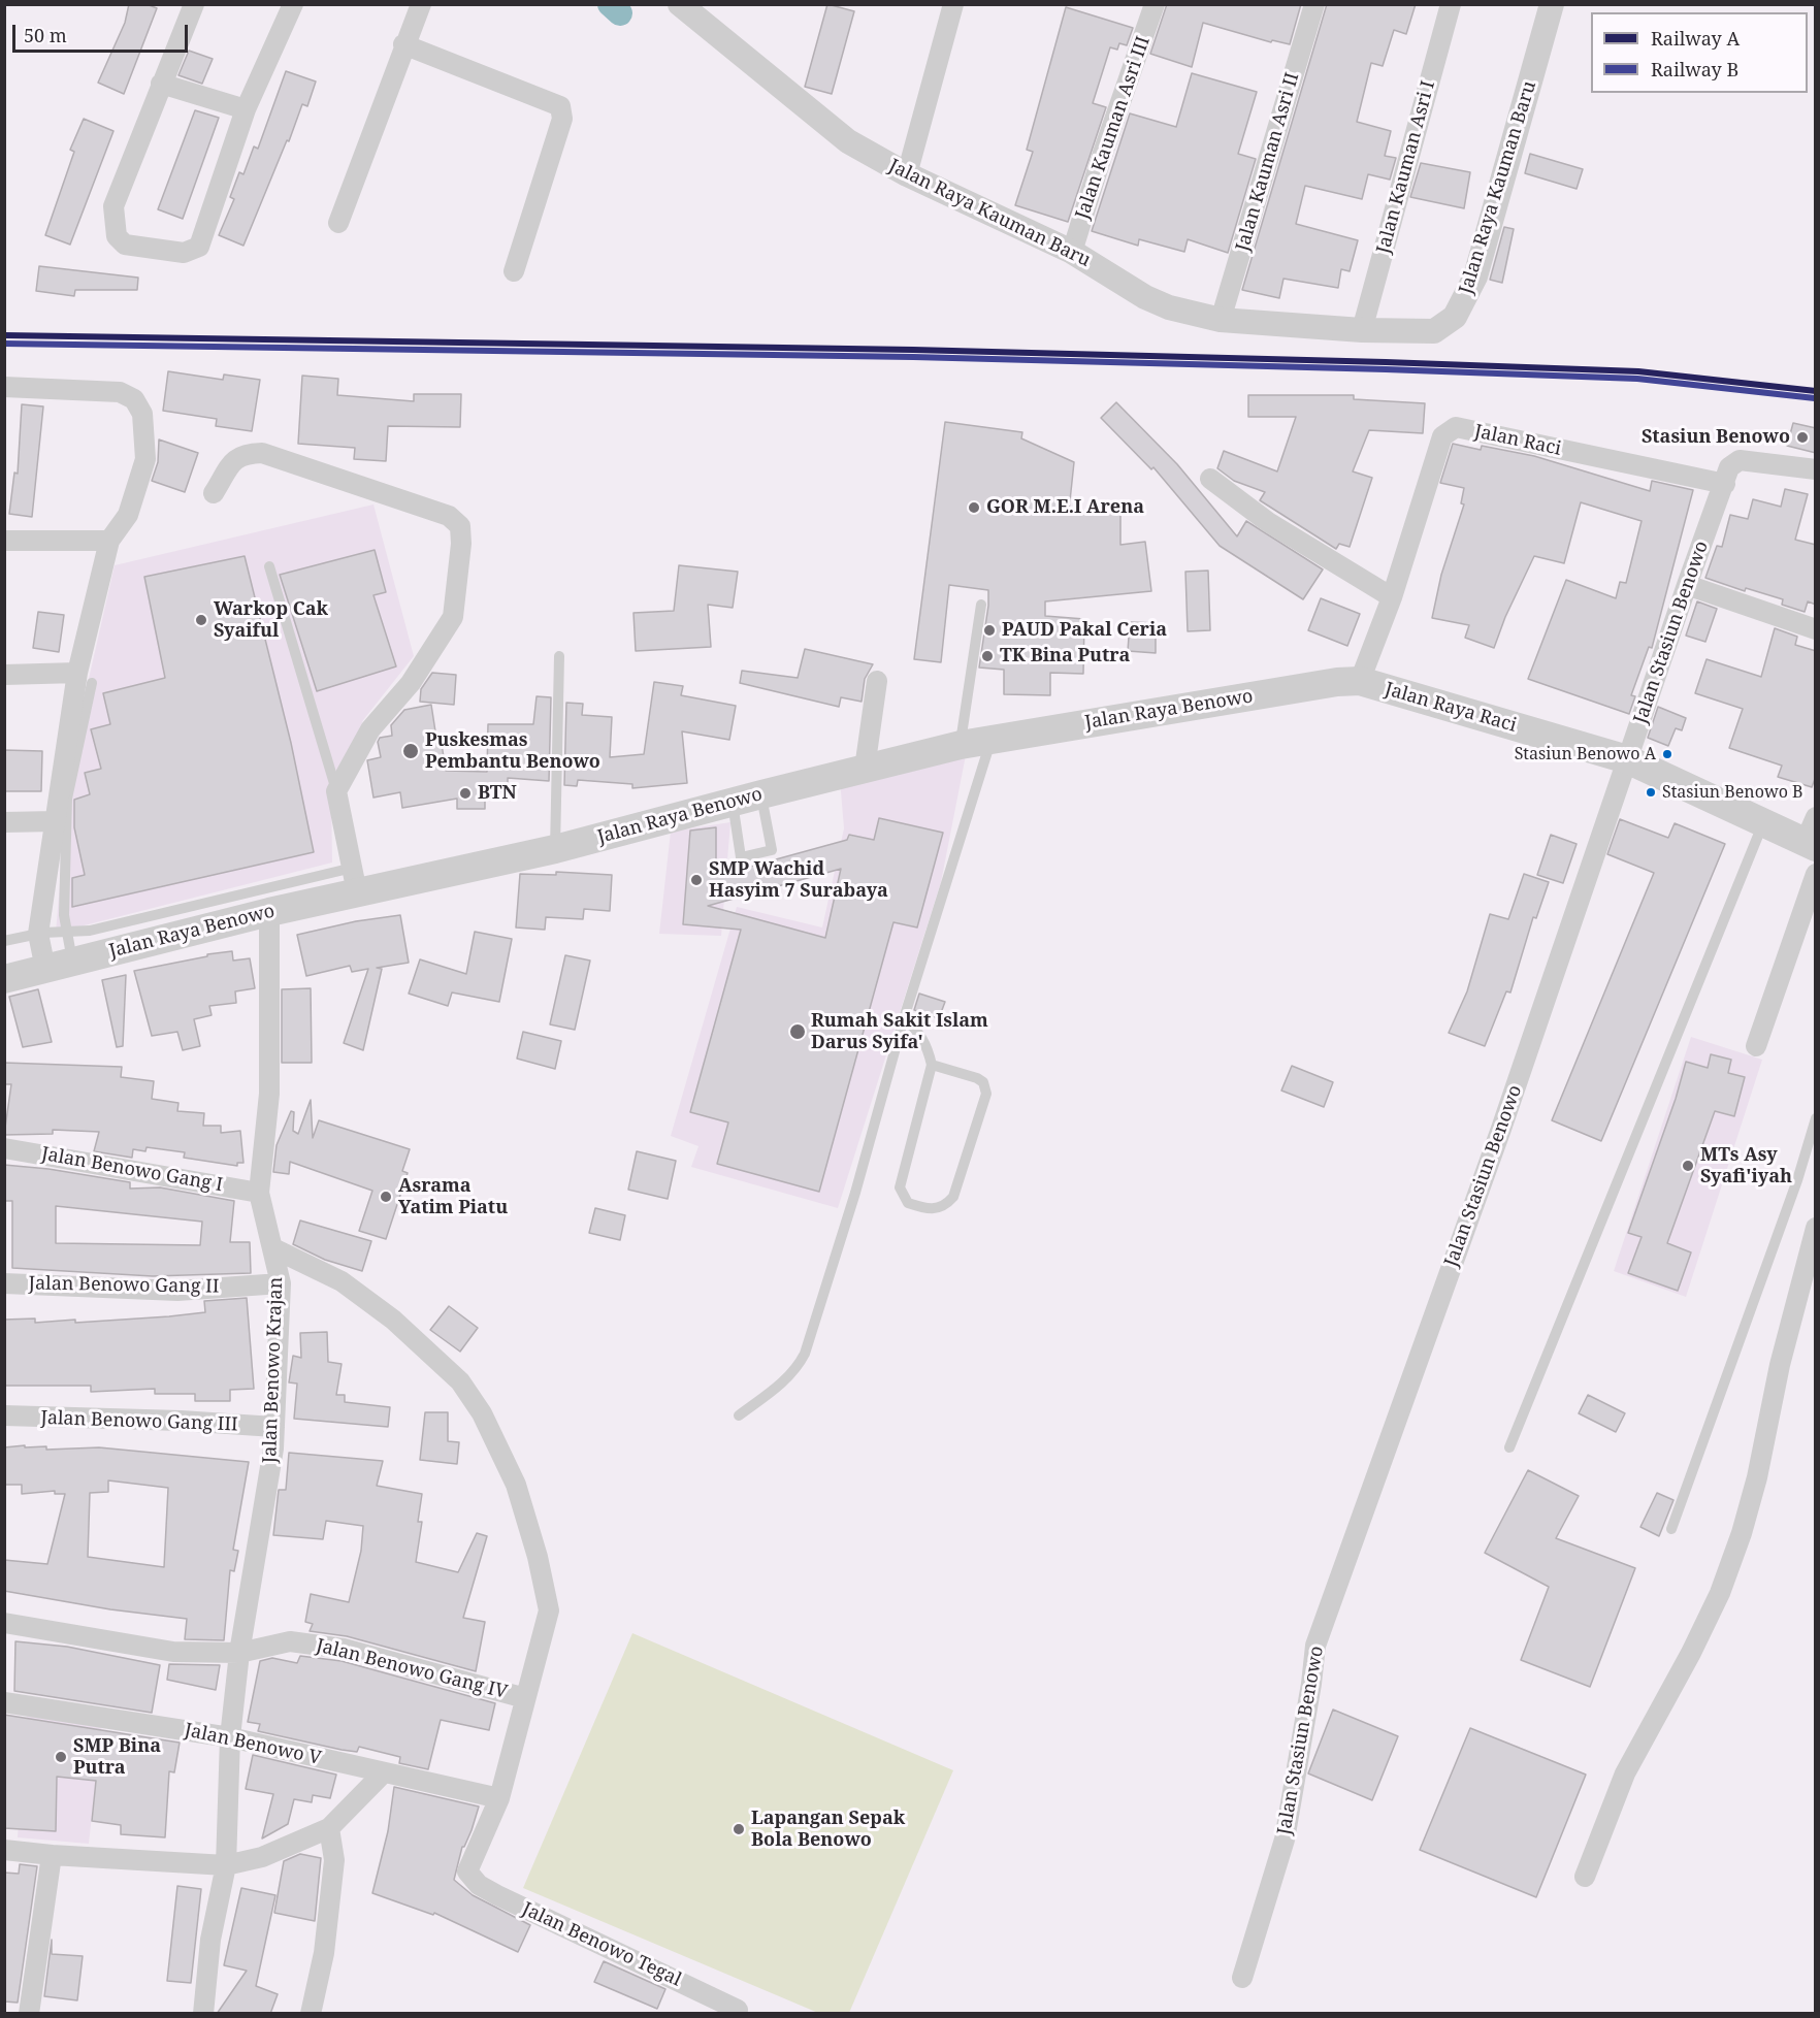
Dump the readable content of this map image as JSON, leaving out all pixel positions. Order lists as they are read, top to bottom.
{
  "streets": {
    "main road": ["Jalan Raya Raci", "Jalan Raya Benowo"],
    "street": [
      "Jalan Kauman Asri III",
      "Jalan Kauman Asri II",
      "Jalan Kauman Asri I",
      "Jalan Raya Kauman Baru",
      "Jalan Raci",
      "Jalan Stasiun Benowo",
      "Jalan Benowo Gang I",
      "Jalan Benowo Gang II",
      "Jalan Benowo Krajan",
      "Jalan Benowo Gang III",
      "Jalan Benowo Gang IV",
      "Jalan Benowo V",
      "Jalan Benowo Tegal"
    ]
  },
  "crossings": [
    ["Jalan Kauman Asri III", "Jalan Raya Kauman Baru"],
    ["Jalan Kauman Asri II", "Jalan Raya Kauman Baru"],
    ["Jalan Kauman Asri I", "Jalan Raya Kauman Baru"],
    ["Jalan Raci", "Jalan Stasiun Benowo"],
    ["Jalan Raci", "Jalan Raya Raci"],
    ["Jalan Raci", "Jalan Raya Benowo"],
    ["Jalan Stasiun Benowo", "Jalan Raya Raci"],
    ["Jalan Raya Raci", "Jalan Raya Benowo"],
    ["Jalan Raya Benowo", "Jalan Benowo Krajan"],
    ["Jalan Benowo Gang I", "Jalan Benowo Krajan"],
    ["Jalan Benowo Gang II", "Jalan Benowo Krajan"],
    ["Jalan Benowo Krajan", "Jalan Benowo Gang III"],
    ["Jalan Benowo Krajan", "Jalan Benowo Gang IV"],
    ["Jalan Benowo Krajan", "Jalan Benowo V"],
    ["Jalan Benowo V", "Jalan Benowo Tegal"]
  ],
  "places": [
    "Stasiun Benowo",
    "GOR M.E.I Arena",
    "Warkop Cak Syaiful",
    "PAUD Pakal Ceria",
    "TK Bina Putra",
    "Puskesmas Pembantu Benowo",
    "Stasiun Benowo A",
    "Stasiun Benowo B",
    "BTN",
    "SMP Wachid Hasyim 7 Surabaya",
    "Rumah Sakit Islam Darus Syifa'",
    "MTs Asy Syafi'iyah",
    "Asrama Yatim Piatu",
    "SMP Bina Putra",
    "Lapangan Sepak Bola Benowo"
  ],
  "lines": ["rail line A", "rail line B"],
  "legend": ["Railway A", "Railway B"],
  "scale_bar": "50 m"
}
